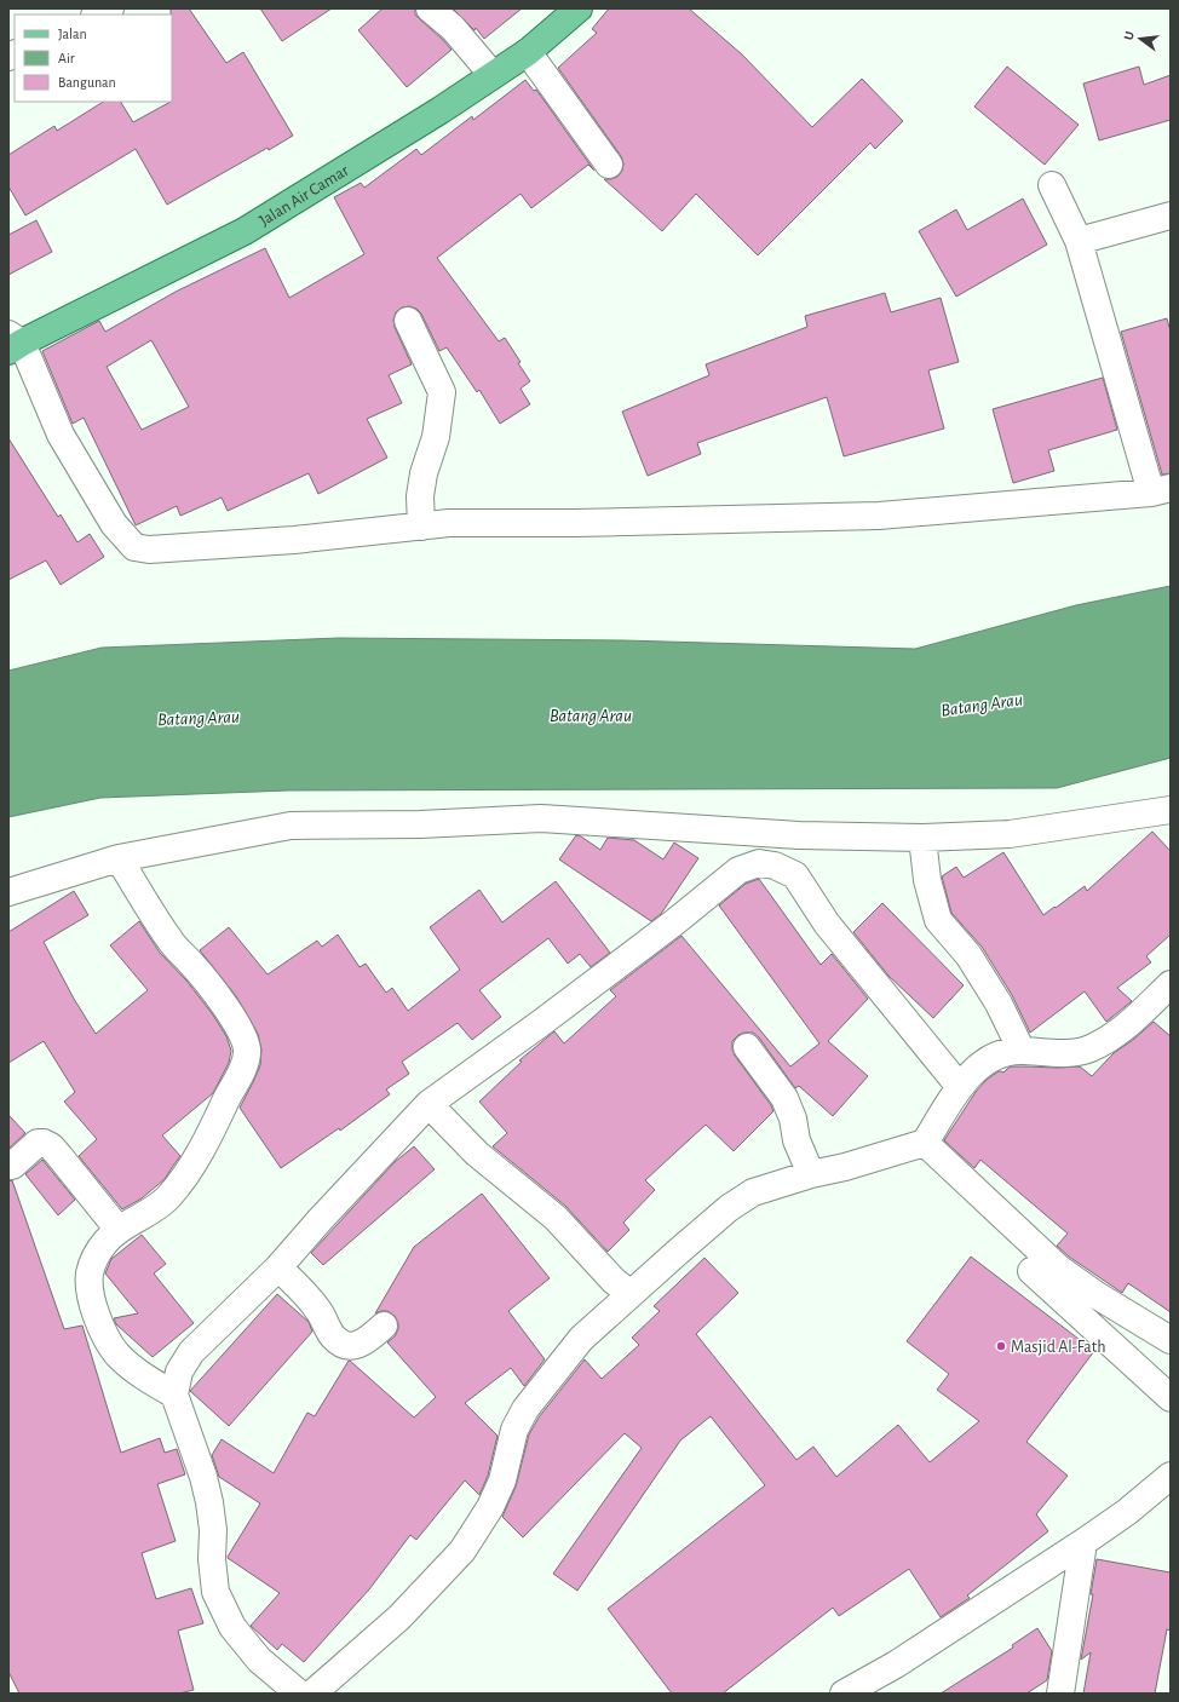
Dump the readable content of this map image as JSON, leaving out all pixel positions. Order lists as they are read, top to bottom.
{
  "streets": {
    "main road": ["Jalan Air Camar"]
  },
  "water": ["Batang Arau"],
  "places": ["Masjid Al-Fath"],
  "legend": ["Jalan", "Air", "Bangunan"],
  "north": "left"
}
